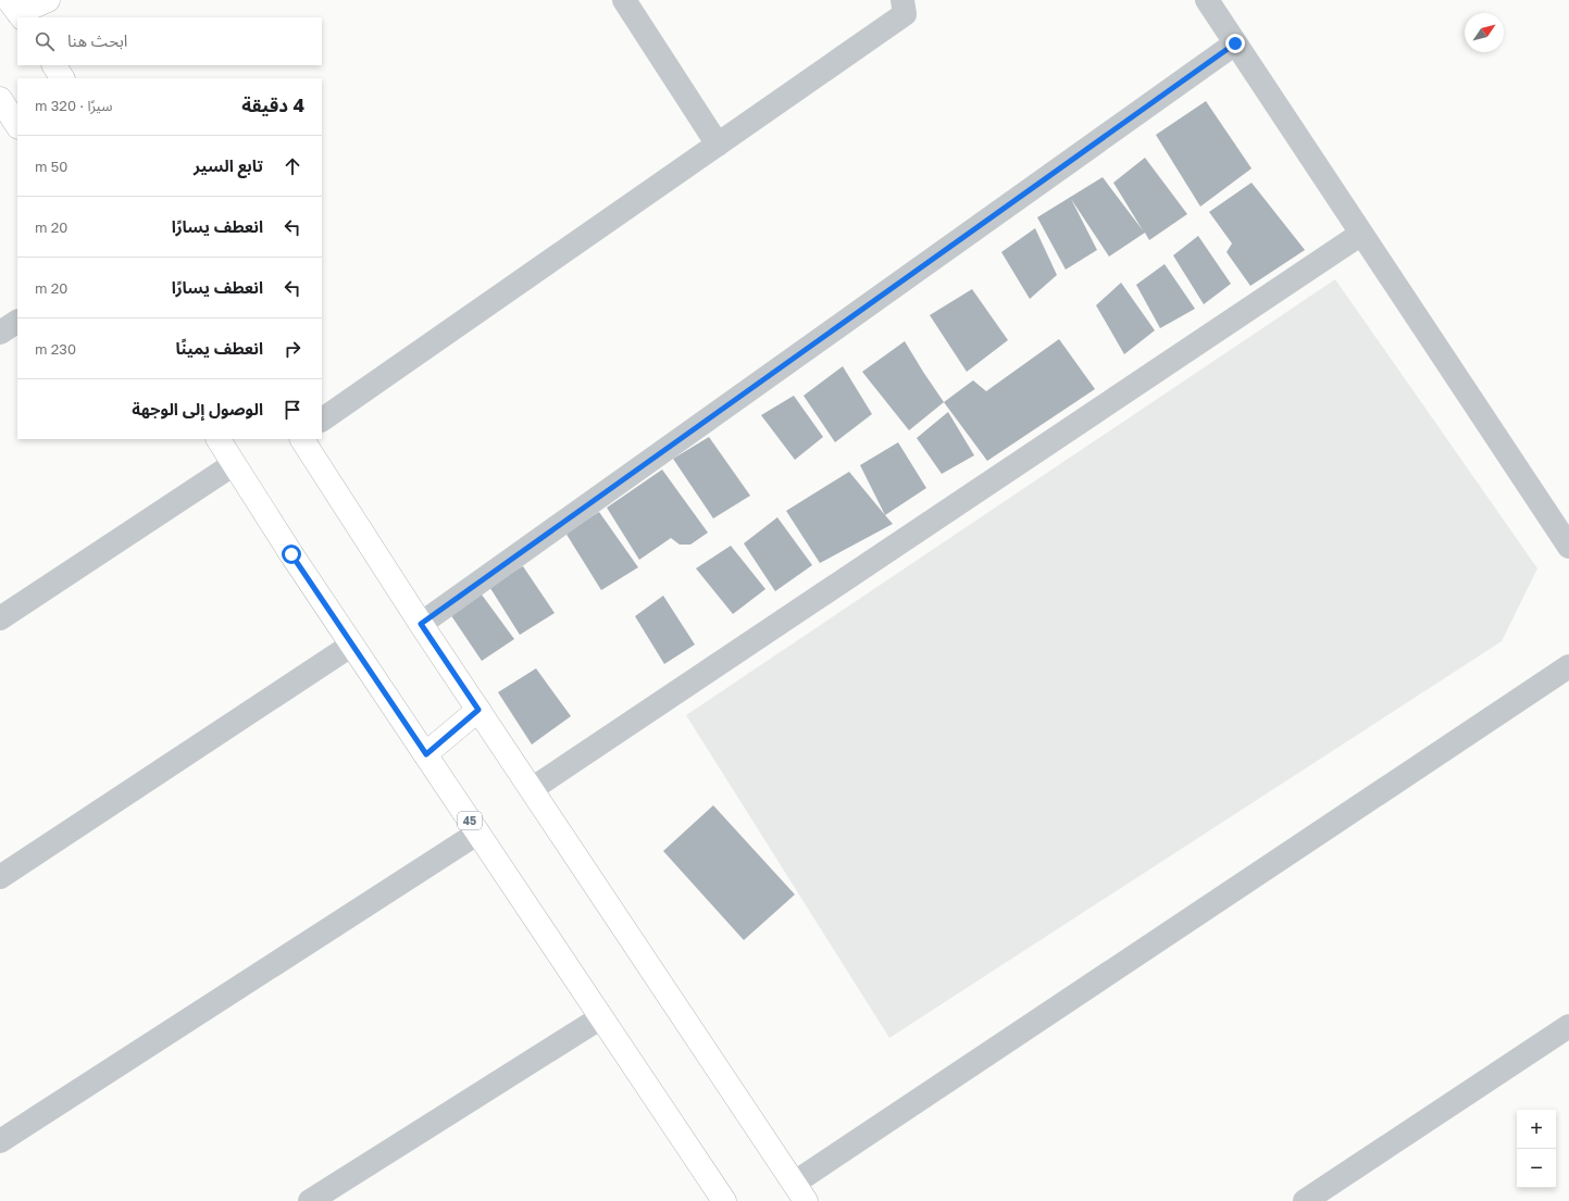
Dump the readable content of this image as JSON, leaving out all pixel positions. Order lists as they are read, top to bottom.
{
  "streets": {
    "main road": ["45"]
  },
  "north": "top right",
  "page": {
    "search": "ابحث هنا",
    "heading": ["4 دقيقة", "سيرًا · 320 m"],
    "list": [
      ["تابع السير", "50 m"],
      ["انعطف يسارًا", "20 m"],
      ["انعطف يسارًا", "20 m"],
      ["انعطف يمينًا", "230 m"],
      "الوصول إلى الوجهة"
    ],
    "map_buttons": ["+", "−"]
  }
}
